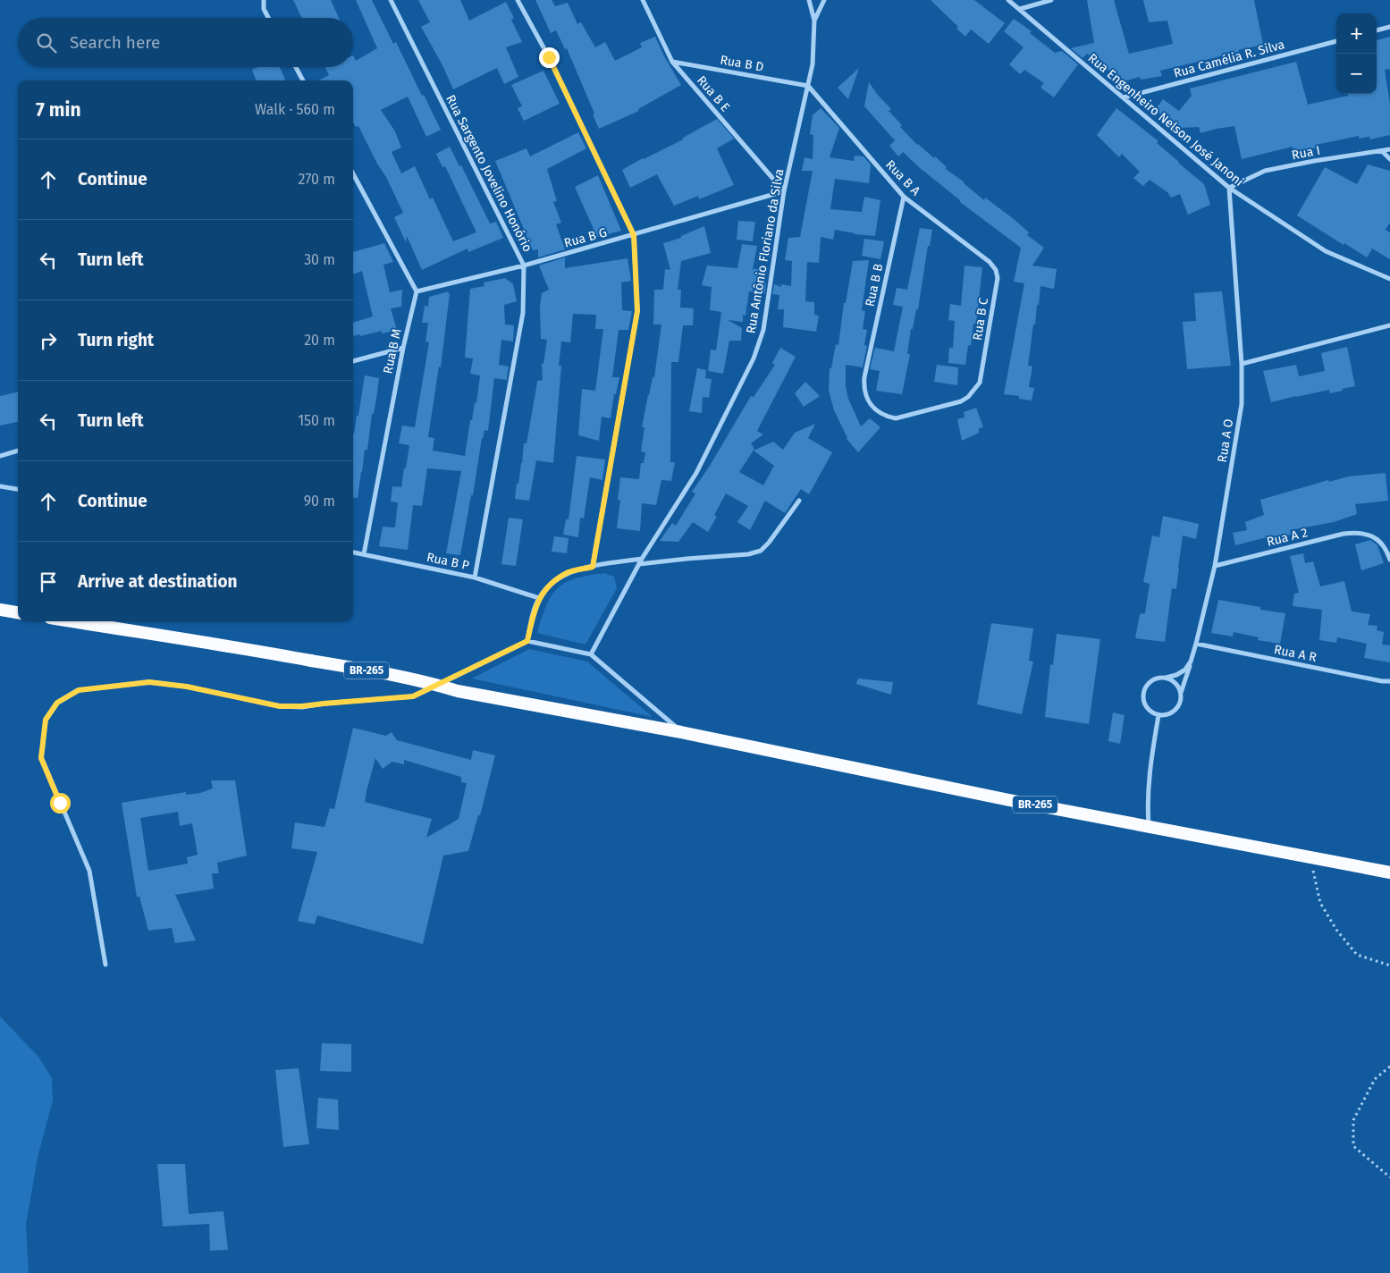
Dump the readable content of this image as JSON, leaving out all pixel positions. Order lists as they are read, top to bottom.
{
  "streets": {
    "highway": ["BR-265"],
    "street": [
      "Rua Camélia R. Silva",
      "Rua B D",
      "Rua B E",
      "Rua Engenheiro Nelson José Janoni",
      "Rua I",
      "Rua Sargento Jovelino Honório",
      "Rua B A",
      "Rua B G",
      "Rua Antônio Floriano da Silva",
      "Rua B B",
      "Rua B C",
      "Rua B M",
      "Rua A O",
      "Rua A 2",
      "Rua B P",
      "Rua A R"
    ]
  },
  "crossings": [
    ["Rua Camélia R. Silva", "Rua Engenheiro Nelson José Janoni"],
    ["Rua B D", "Rua B E"],
    ["Rua B D", "Rua B A"],
    ["Rua B D", "Rua Antônio Floriano da Silva"],
    ["Rua B E", "Rua B G"],
    ["Rua B E", "Rua Antônio Floriano da Silva"],
    ["Rua Engenheiro Nelson José Janoni", "Rua I"],
    ["Rua Engenheiro Nelson José Janoni", "Rua A O"],
    ["Rua I", "Rua A O"],
    ["Rua Sargento Jovelino Honório", "Rua B G"],
    ["Rua Sargento Jovelino Honório", "Rua B P"],
    ["Rua B A", "Rua Antônio Floriano da Silva"],
    ["Rua B A", "Rua B B"],
    ["Rua B A", "Rua B C"],
    ["Rua B G", "Rua Antônio Floriano da Silva"],
    ["Rua B G", "Rua B M"],
    ["Rua B B", "Rua B C"],
    ["Rua B M", "Rua B P"],
    ["Rua A O", "Rua A 2"],
    ["Rua A O", "Rua A R"]
  ],
  "page": {
    "map_buttons": ["+", "−"],
    "search": "Search here",
    "heading": ["7 min", "Walk · 560 m"],
    "list": [
      ["Continue", "270 m"],
      ["Turn left", "30 m"],
      ["Turn right", "20 m"],
      ["Turn left", "150 m"],
      ["Continue", "90 m"],
      "Arrive at destination"
    ]
  }
}
